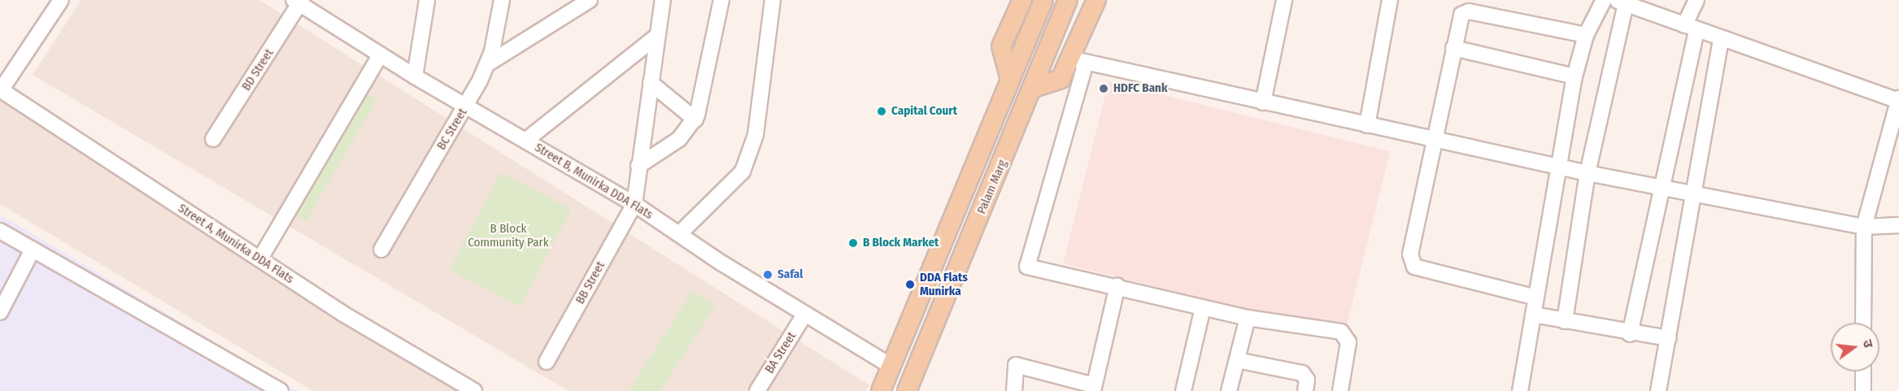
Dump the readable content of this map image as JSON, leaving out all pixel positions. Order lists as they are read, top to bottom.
{
  "streets": {
    "main road": ["Palam Marg"],
    "street": [
      "BD Street",
      "BC Street",
      "Street B, Munirka DDA Flats",
      "Street A, Munirka DDA Flats",
      "BB Street",
      "BA Street"
    ]
  },
  "crossings": [
    ["BD Street", "Street B, Munirka DDA Flats"],
    ["BC Street", "Street B, Munirka DDA Flats"],
    ["Street B, Munirka DDA Flats", "BB Street"],
    ["Street B, Munirka DDA Flats", "BA Street"]
  ],
  "parks": ["B Block Community Park"],
  "places": [
    "HDFC Bank",
    "Capital Court",
    "B Block Market",
    "Safal",
    "DDA Flats Munirka"
  ],
  "north": "right"
}
